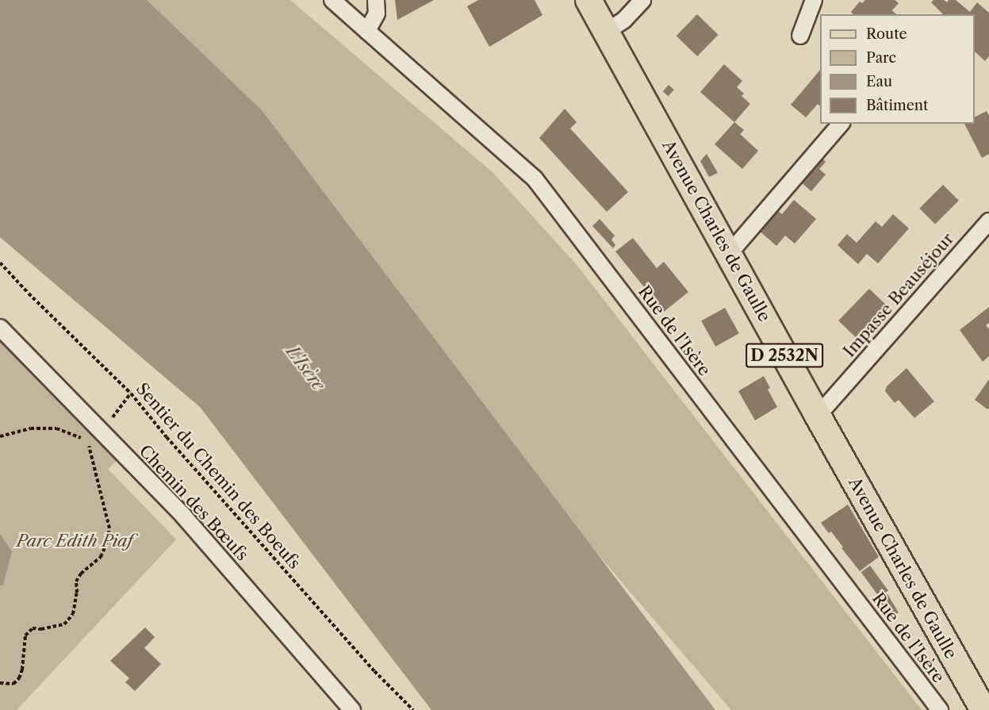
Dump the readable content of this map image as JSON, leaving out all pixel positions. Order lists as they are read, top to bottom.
{
  "streets": {
    "main road": ["Avenue Charles de Gaulle", "D 2532N"],
    "street": ["Impasse Beauséjour", "Rue de l'Isère", "Chemin des Bœufs"],
    "path": ["Sentier du Chemin des Boeufs"]
  },
  "crossings": [
    ["Avenue Charles de Gaulle", "Impasse Beauséjour"]
  ],
  "water": ["L'Isère"],
  "parks": ["Parc Edith Piaf"],
  "legend": [
    "Route",
    "Parc",
    "Eau",
    "Bâtiment"
  ]
}
